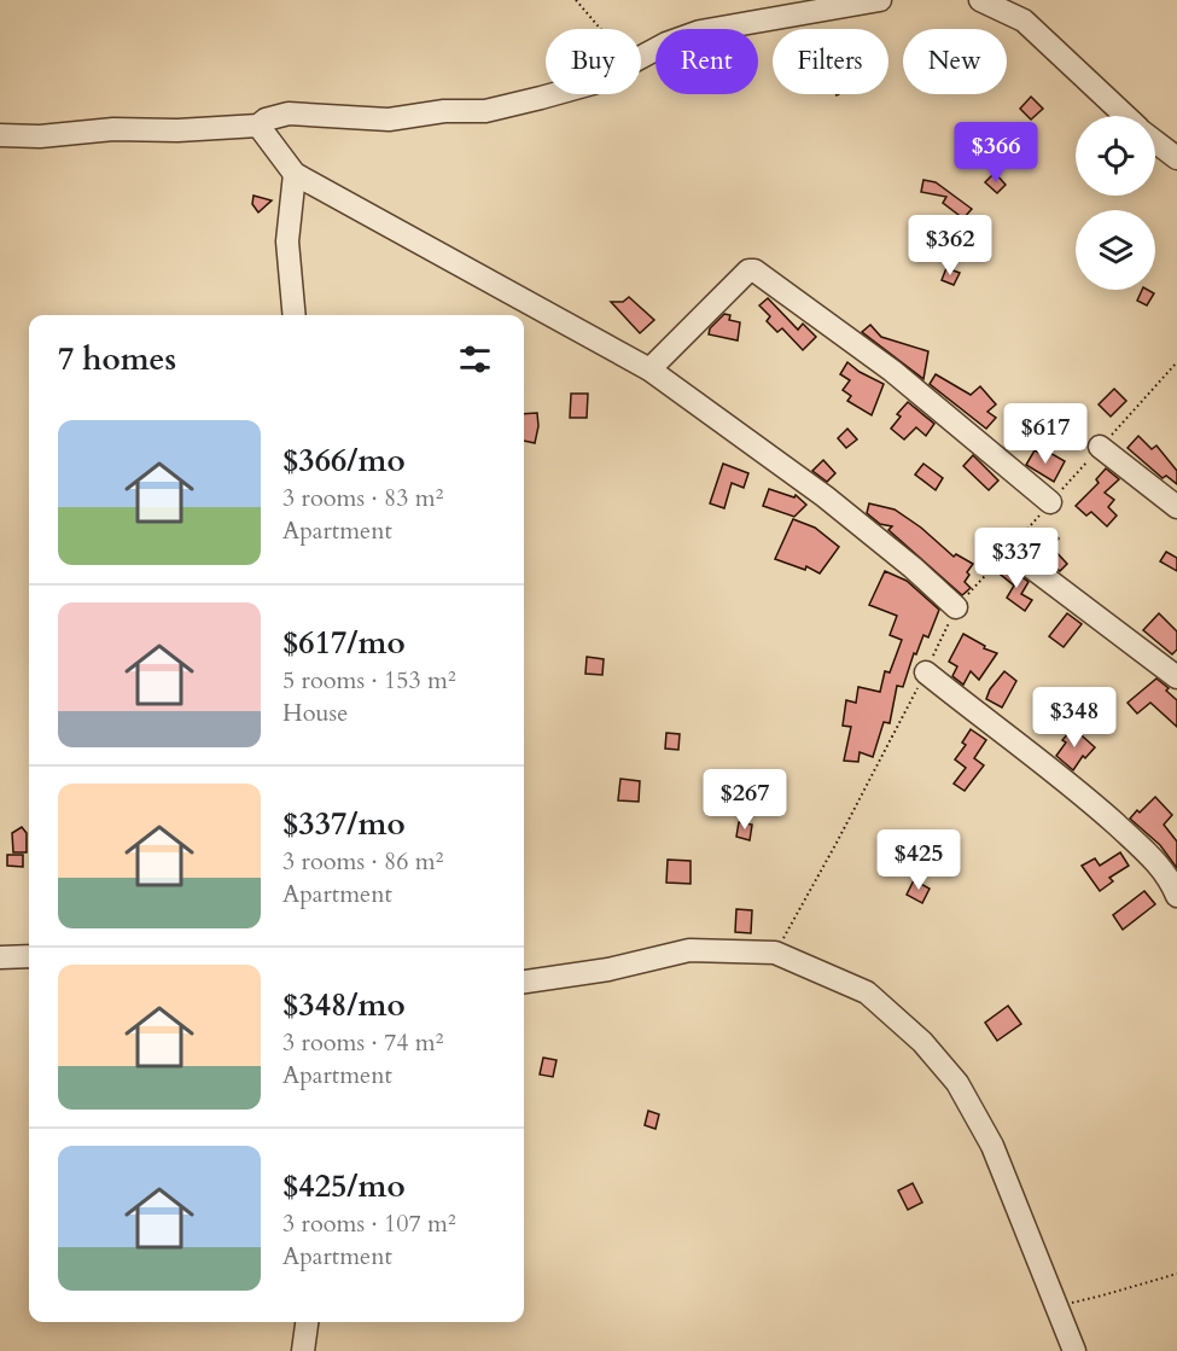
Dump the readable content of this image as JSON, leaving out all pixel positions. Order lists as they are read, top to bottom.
{
  "page": {
    "chip": [
      "Buy",
      "Rent",
      "Filters",
      "New"
    ],
    "price": [
      "$366",
      "$362",
      "$617",
      "$337",
      "$348",
      "$267",
      "$425"
    ],
    "heading": "7 homes",
    "list": [
      {
        "name": "$366/mo",
        "note": "3 rooms · 83 m² · Apartment"
      },
      {
        "name": "$617/mo",
        "note": "5 rooms · 153 m² · House"
      },
      {
        "name": "$337/mo",
        "note": "3 rooms · 86 m² · Apartment"
      },
      {
        "name": "$348/mo",
        "note": "3 rooms · 74 m² · Apartment"
      },
      {
        "name": "$425/mo",
        "note": "3 rooms · 107 m² · Apartment"
      }
    ]
  }
}
